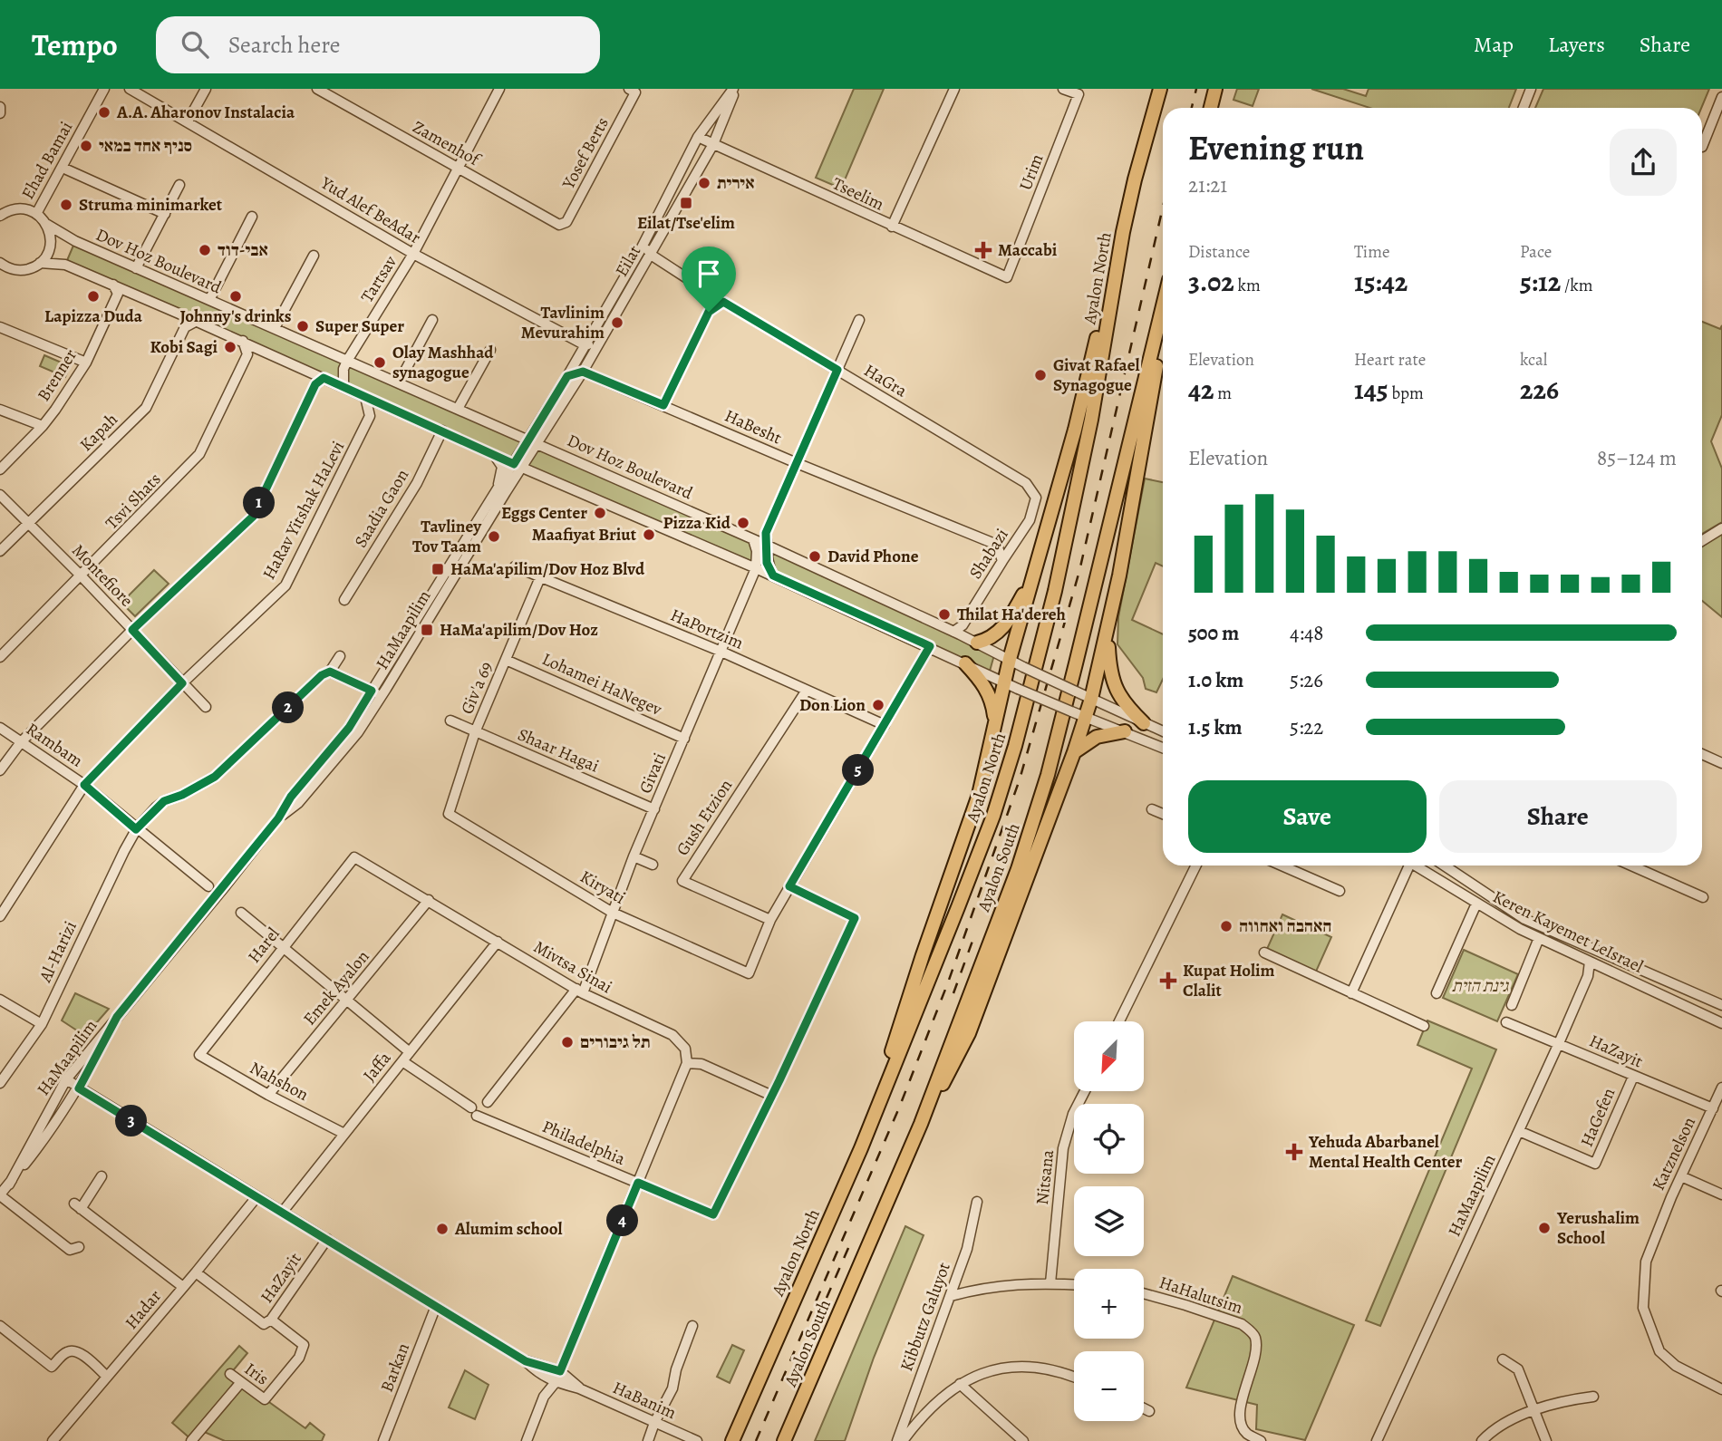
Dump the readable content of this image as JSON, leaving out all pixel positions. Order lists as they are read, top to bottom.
{
  "streets": {
    "highway": ["Ayalon North", "Ayalon South"],
    "street": [
      "Zamenhof",
      "Yosef Berts",
      "Ehad Bamai",
      "Urim",
      "Tseelim",
      "Yud Alef BeAdar",
      "Dov Hoz Boulevard",
      "Eilat",
      "Tartsav",
      "Brenner",
      "HaGra",
      "HaBesht",
      "Kapah",
      "Tsvi Shats",
      "Saadia Gaon",
      "HaRav Yitshak HaLevi",
      "Shabazi",
      "Montefiore",
      "HaPortzim",
      "HaMaapilim",
      "Lohamei HaNegev",
      "Giv'a 69",
      "Rambam",
      "Shaar Hagai",
      "Givati",
      "Gush Etzion",
      "Kiryati",
      "Keren Kayemet LeIsrael",
      "Harel",
      "Al-Harizi",
      "Mivtsa Sinai",
      "Emek Ayalon",
      "HaZayit",
      "Jaffa",
      "Nahshon",
      "HaGefen",
      "Philadelphia",
      "Katznelson",
      "Nitsana",
      "HaHalutsim",
      "Hadar",
      "Kibbutz Galuyot",
      "Barkan",
      "Iris",
      "HaBanim"
    ]
  },
  "crossings": [
    ["Zamenhof", "Yosef Berts"],
    ["Zamenhof", "Tartsav"],
    ["Ehad Bamai", "Dov Hoz Boulevard"],
    ["Urim", "Tseelim"],
    ["Tseelim", "Eilat"],
    ["Yud Alef BeAdar", "Eilat"],
    ["Yud Alef BeAdar", "Tartsav"],
    ["Dov Hoz Boulevard", "Eilat"],
    ["Dov Hoz Boulevard", "Tartsav"],
    ["Dov Hoz Boulevard", "Shabazi"],
    ["Dov Hoz Boulevard", "HaMaapilim"],
    ["Eilat", "HaGra"],
    ["Eilat", "HaBesht"],
    ["Eilat", "HaMaapilim"],
    ["HaGra", "Shabazi"],
    ["HaBesht", "Shabazi"],
    ["Kapah", "Montefiore"],
    ["Tsvi Shats", "Montefiore"],
    ["HaRav Yitshak HaLevi", "Montefiore"],
    ["HaRav Yitshak HaLevi", "Rambam"],
    ["HaPortzim", "Giv'a 69"],
    ["HaPortzim", "Givati"],
    ["HaPortzim", "Gush Etzion"],
    ["HaMaapilim", "Keren Kayemet LeIsrael"],
    ["HaMaapilim", "HaZayit"],
    ["HaMaapilim", "HaGefen"],
    ["HaMaapilim", "HaBanim"],
    ["Lohamei HaNegev", "Giv'a 69"],
    ["Lohamei HaNegev", "Givati"],
    ["Giv'a 69", "Shaar Hagai"],
    ["Giv'a 69", "Kiryati"],
    ["Rambam", "Al-Harizi"],
    ["Shaar Hagai", "Givati"],
    ["Givati", "Kiryati"],
    ["Givati", "Mivtsa Sinai"],
    ["Gush Etzion", "Kiryati"],
    ["Harel", "Mivtsa Sinai"],
    ["Harel", "Nahshon"],
    ["Mivtsa Sinai", "Emek Ayalon"],
    ["Mivtsa Sinai", "Jaffa"],
    ["Emek Ayalon", "Nahshon"],
    ["HaZayit", "HaGefen"],
    ["HaZayit", "Katznelson"],
    ["HaZayit", "Hadar"],
    ["HaZayit", "Iris"],
    ["HaZayit", "HaBanim"],
    ["Jaffa", "Nahshon"],
    ["Jaffa", "Philadelphia"],
    ["Jaffa", "HaBanim"],
    ["Hadar", "HaBanim"],
    ["Barkan", "HaBanim"]
  ],
  "parks": ["גינת הזית"],
  "places": {
    "other": [
      "A.A. Aharonov Instalacia",
      "סניף אחד במאי",
      "אירית",
      "Struma minimarket",
      "אבי-דוד",
      "Lapizza Duda",
      "Johnny's drinks",
      "Tavlinim Mevurahim",
      "Super Super",
      "Kobi Sagi",
      "Olay Mashhad synagogue",
      "Givat Rafael Synagogue",
      "Eggs Center",
      "Pizza Kid",
      "Maafiyat Briut",
      "Tavliney Tov Taam",
      "David Phone",
      "Thilat Ha'dereh",
      "Don Lion",
      "האהבה ואחווה",
      "תל גיבורים",
      "Yerushalim School",
      "Alumim school"
    ],
    "transit": ["Eilat/Tse'elim", "HaMa'apilim/Dov Hoz Blvd", "HaMa'apilim/Dov Hoz"],
    "health": ["Maccabi", "Kupat Holim Clalit", "Yehuda Abarbanel Mental Health Center"]
  },
  "north": "bottom left",
  "page": {
    "header": "Tempo",
    "search": "Search here",
    "nav": ["Map", "Layers", "Share"],
    "heading": ["Evening run", "21:21"],
    "stats": [
      ["Distance", "3.02 km"],
      ["Time", "15:42"],
      ["Pace", "5:12 /km"],
      ["Elevation", "42 m"],
      ["Heart rate", "145 bpm"],
      ["kcal", "226"]
    ],
    "chart": ["Elevation", "85–124 m"],
    "pins": [
      "1",
      "2",
      "5",
      "3",
      "4"
    ],
    "list": [
      {
        "name": "500 m",
        "note": "4:48"
      },
      {
        "name": "1.0 km",
        "note": "5:26"
      },
      {
        "name": "1.5 km",
        "note": "5:22"
      }
    ],
    "buttons": ["Save", "Share"],
    "map_buttons": ["+", "−"]
  }
}
